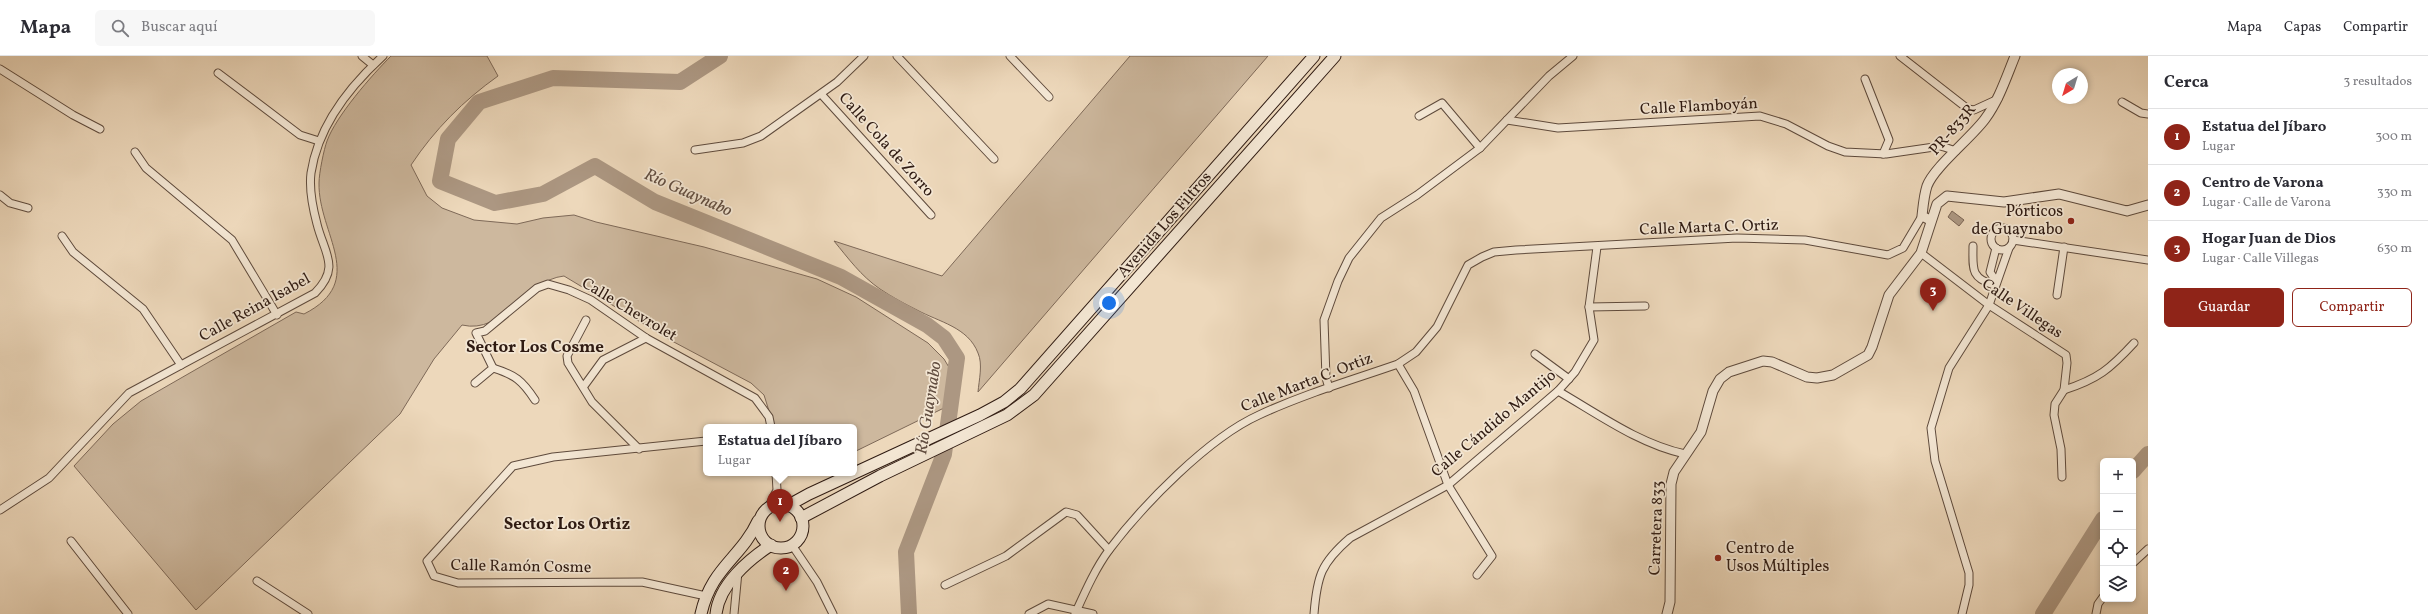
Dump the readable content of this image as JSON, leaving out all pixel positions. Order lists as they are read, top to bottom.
{
  "streets": {
    "main road": ["Avenida Los Filtros"],
    "street": [
      "Calle Flamboyán",
      "PR-833R",
      "Calle Cola de Zorro",
      "Calle Marta C. Ortiz",
      "Calle Reina Isabel",
      "Calle Villegas",
      "Calle Chevrolet",
      "Calle Cándido Mantijo",
      "Carretera 833",
      "Calle Ramón Cosme"
    ]
  },
  "crossings": [
    ["Calle Flamboyán", "PR-833R"],
    ["PR-833R", "Calle Marta C. Ortiz"],
    ["PR-833R", "Carretera 833"],
    ["Calle Marta C. Ortiz", "Calle Cándido Mantijo"],
    ["Calle Marta C. Ortiz", "Carretera 833"],
    ["Calle Villegas", "Carretera 833"]
  ],
  "districts": ["Sector Los Cosme", "Sector Los Ortiz"],
  "water": ["Río Guaynabo"],
  "places": ["Pórticos de Guaynabo", "Centro de Usos Múltiples"],
  "north": "bottom left",
  "page": {
    "header": "Mapa",
    "search": "Buscar aquí",
    "nav": ["Mapa", "Capas", "Compartir"],
    "heading": ["Cerca", "3 resultados"],
    "list": [
      {
        "mark": "1",
        "name": "Estatua del Jíbaro",
        "note": "Lugar",
        "value": "300 m"
      },
      {
        "mark": "2",
        "name": "Centro de Varona",
        "note": "Lugar · Calle de Varona",
        "value": "330 m"
      },
      {
        "mark": "3",
        "name": "Hogar Juan de Dios",
        "note": "Lugar · Calle Villegas",
        "value": "630 m"
      }
    ],
    "buttons": ["Guardar", "Compartir"],
    "pins": ["3", "1", "2"],
    "popup": ["Estatua del Jíbaro", "Lugar"],
    "map_buttons": ["+", "−"]
  }
}
